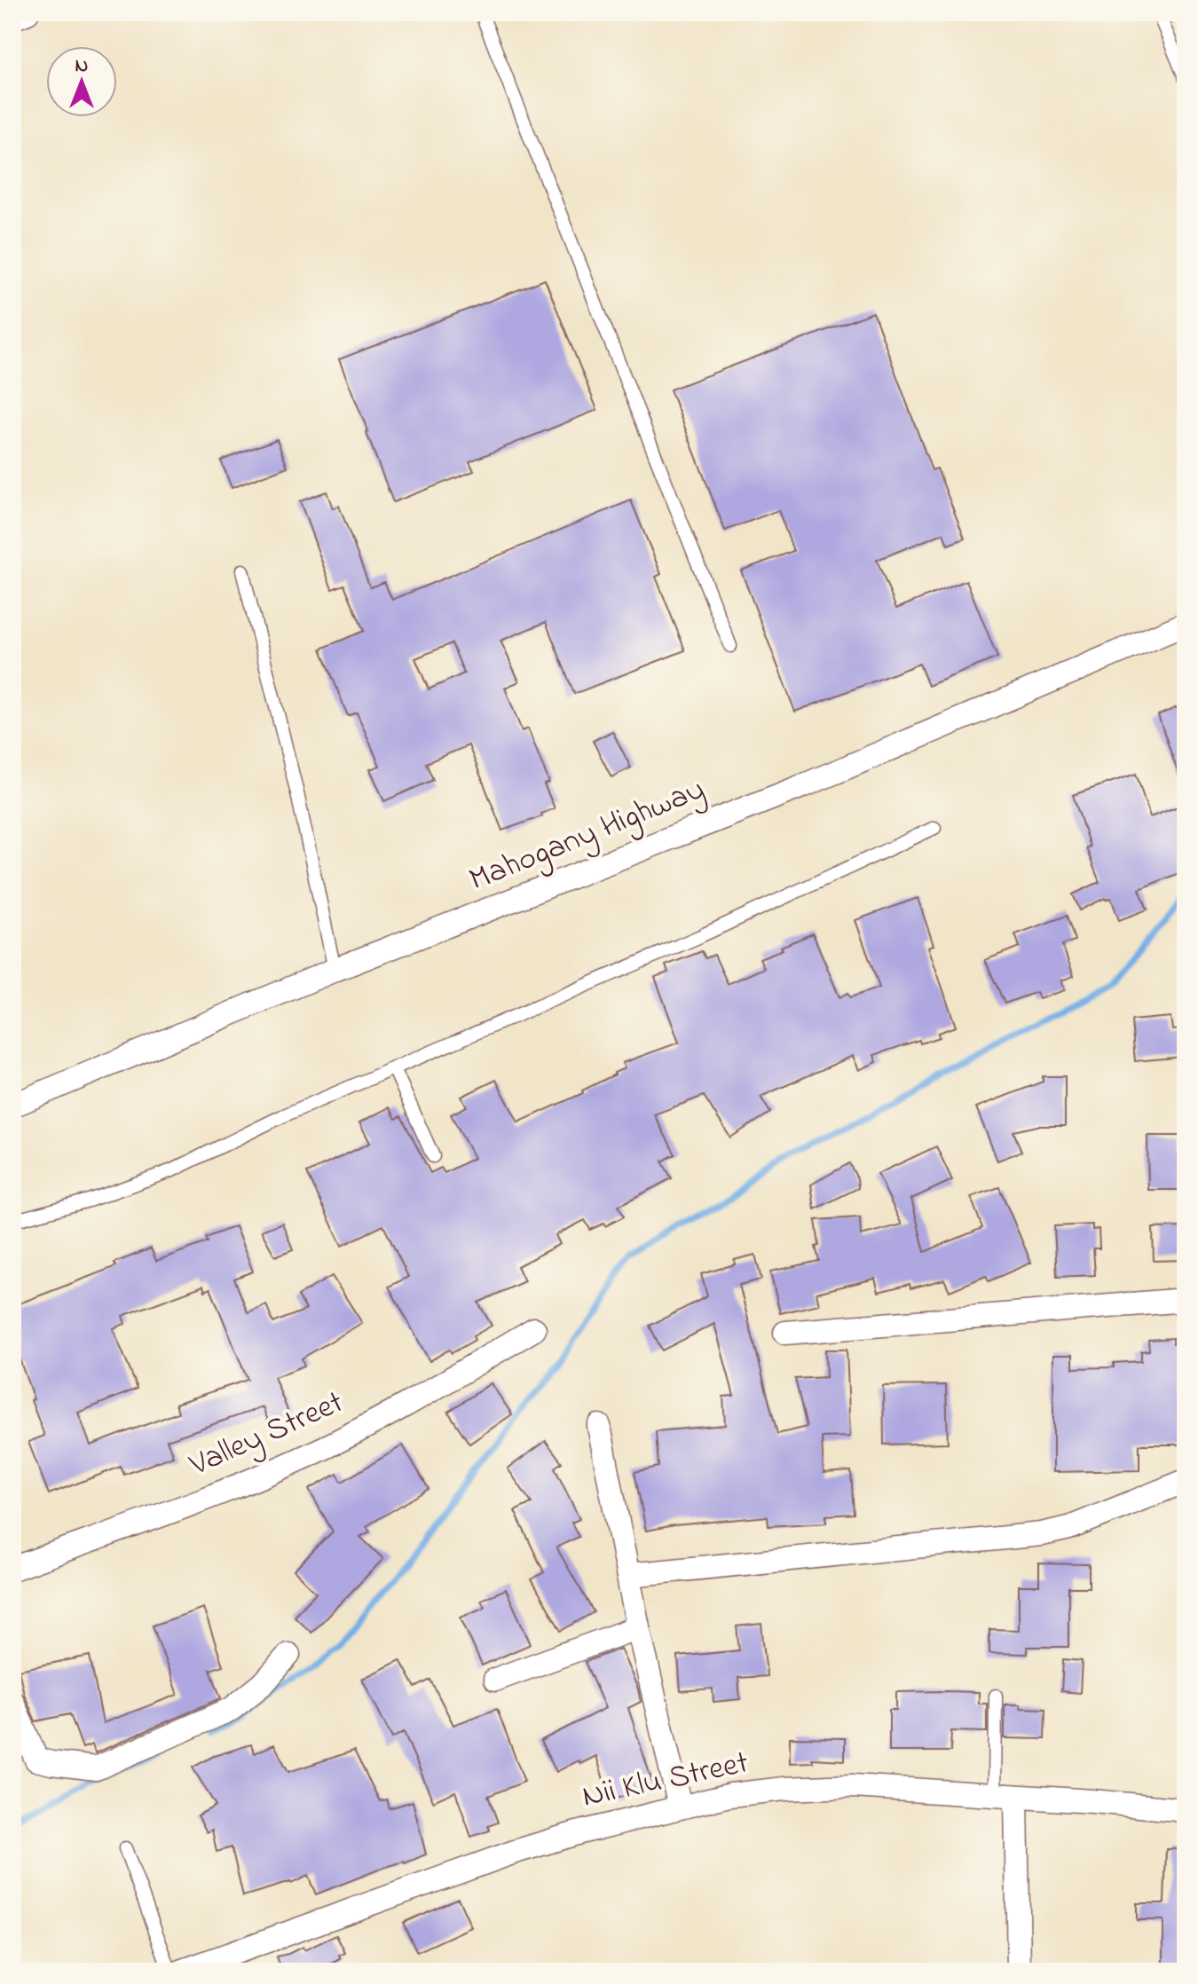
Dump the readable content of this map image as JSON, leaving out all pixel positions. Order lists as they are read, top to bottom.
{
  "streets": {
    "street": ["Mahogany Highway", "Valley Street", "Nii Klu Street"]
  },
  "north": "top"
}
